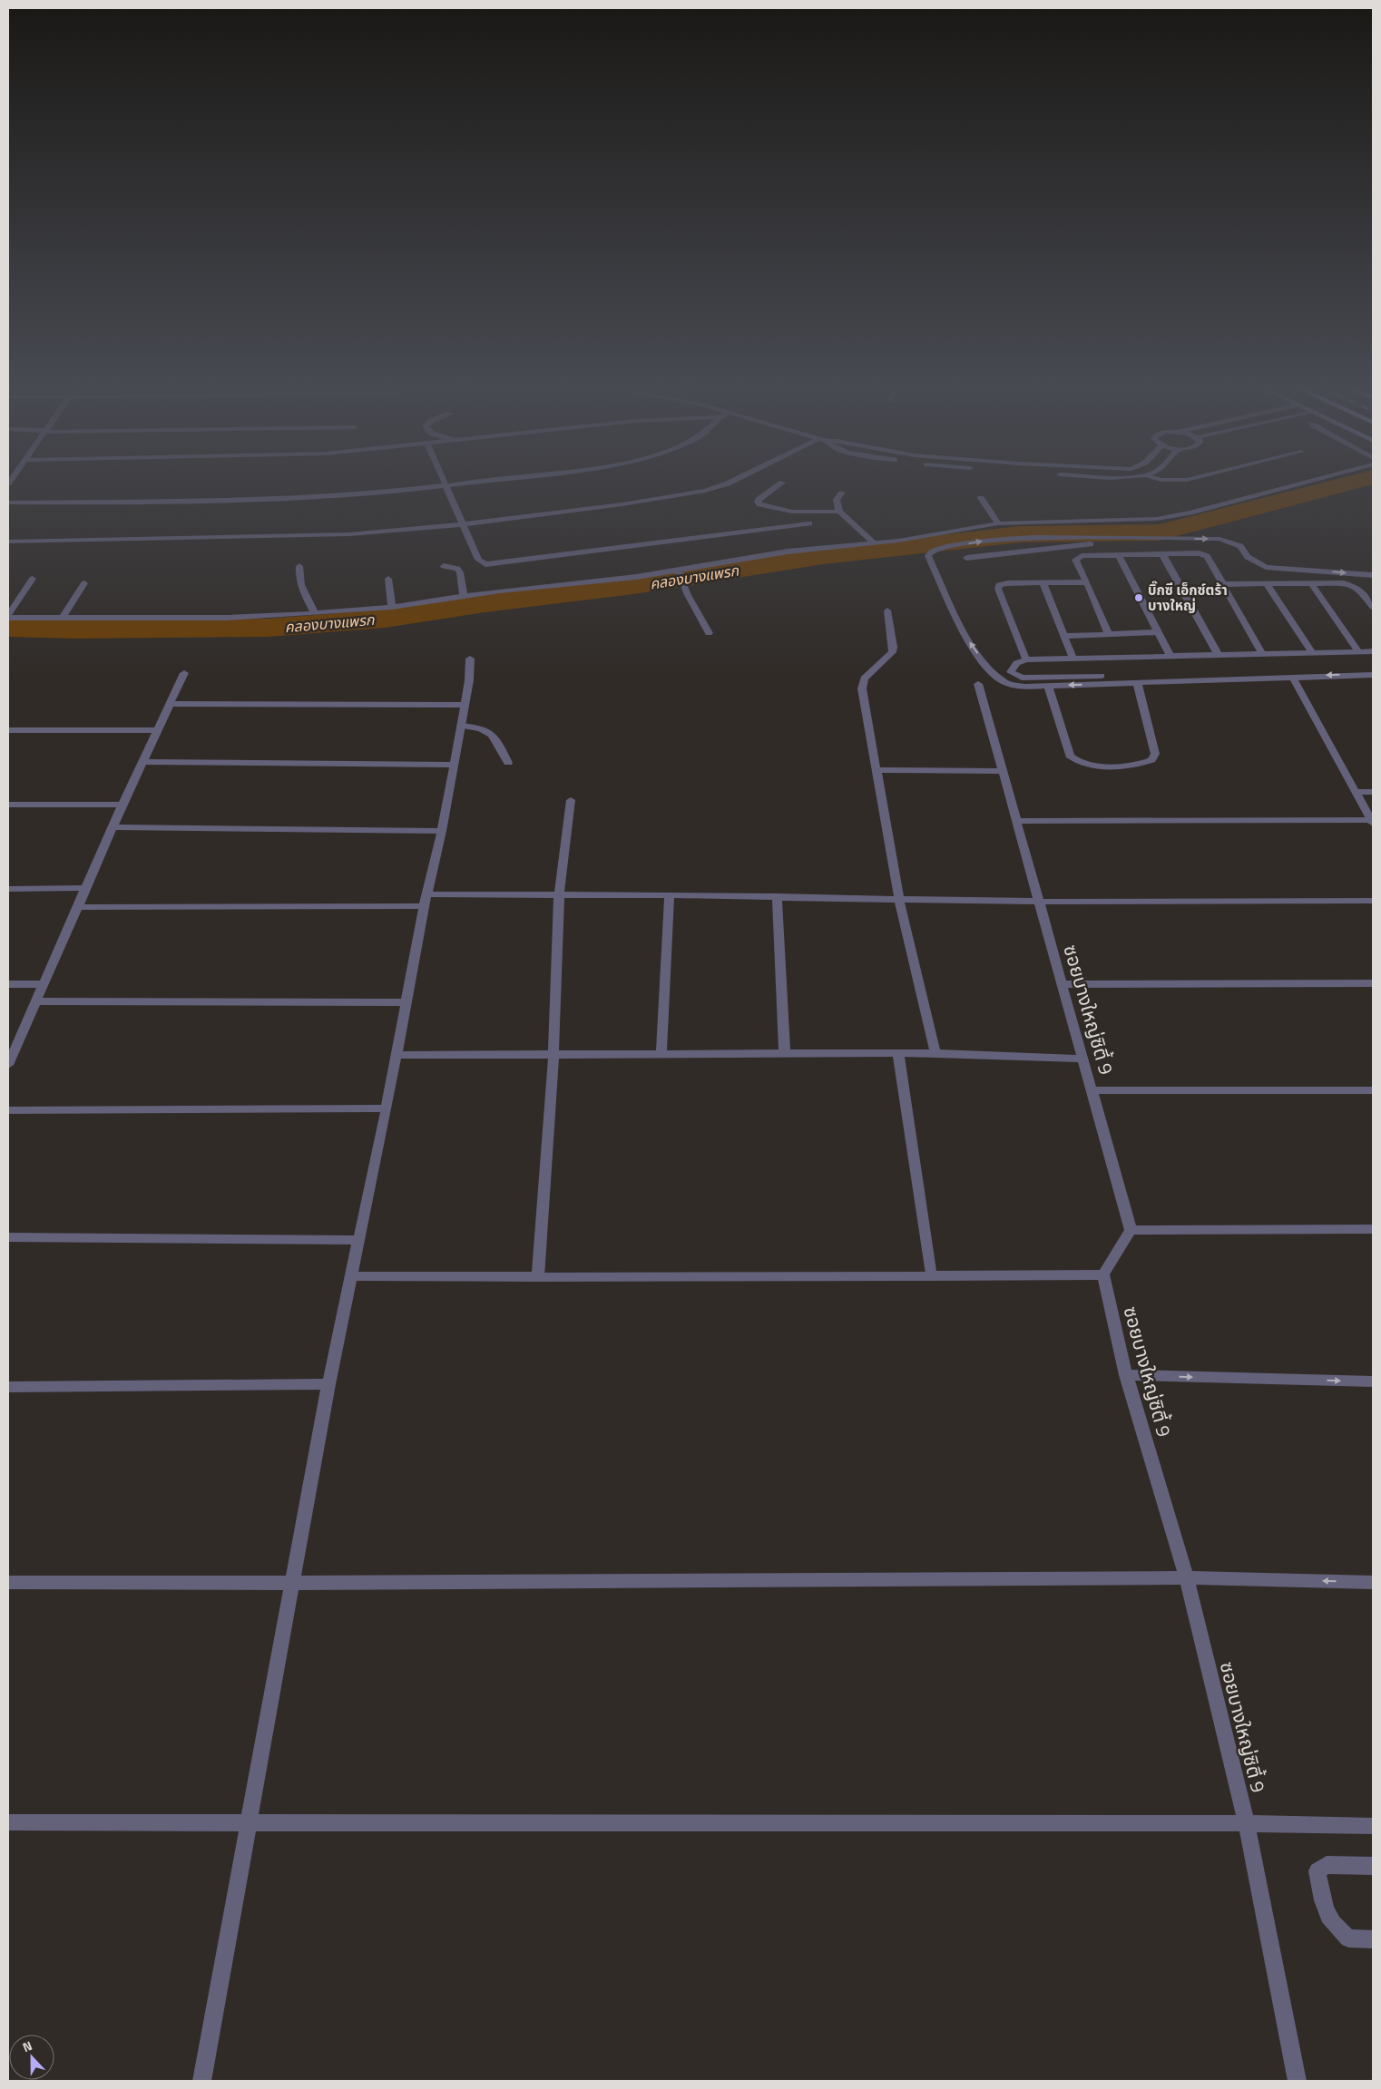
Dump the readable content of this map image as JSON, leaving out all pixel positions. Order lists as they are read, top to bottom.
{
  "streets": {
    "street": ["ซอยบางใหญ่ซิตี้ 9"]
  },
  "water": ["คลองบางแพรก"],
  "places": ["บิ๊กซี เอ็กซ์ตร้า บางใหญ่"],
  "north": "top"
}
